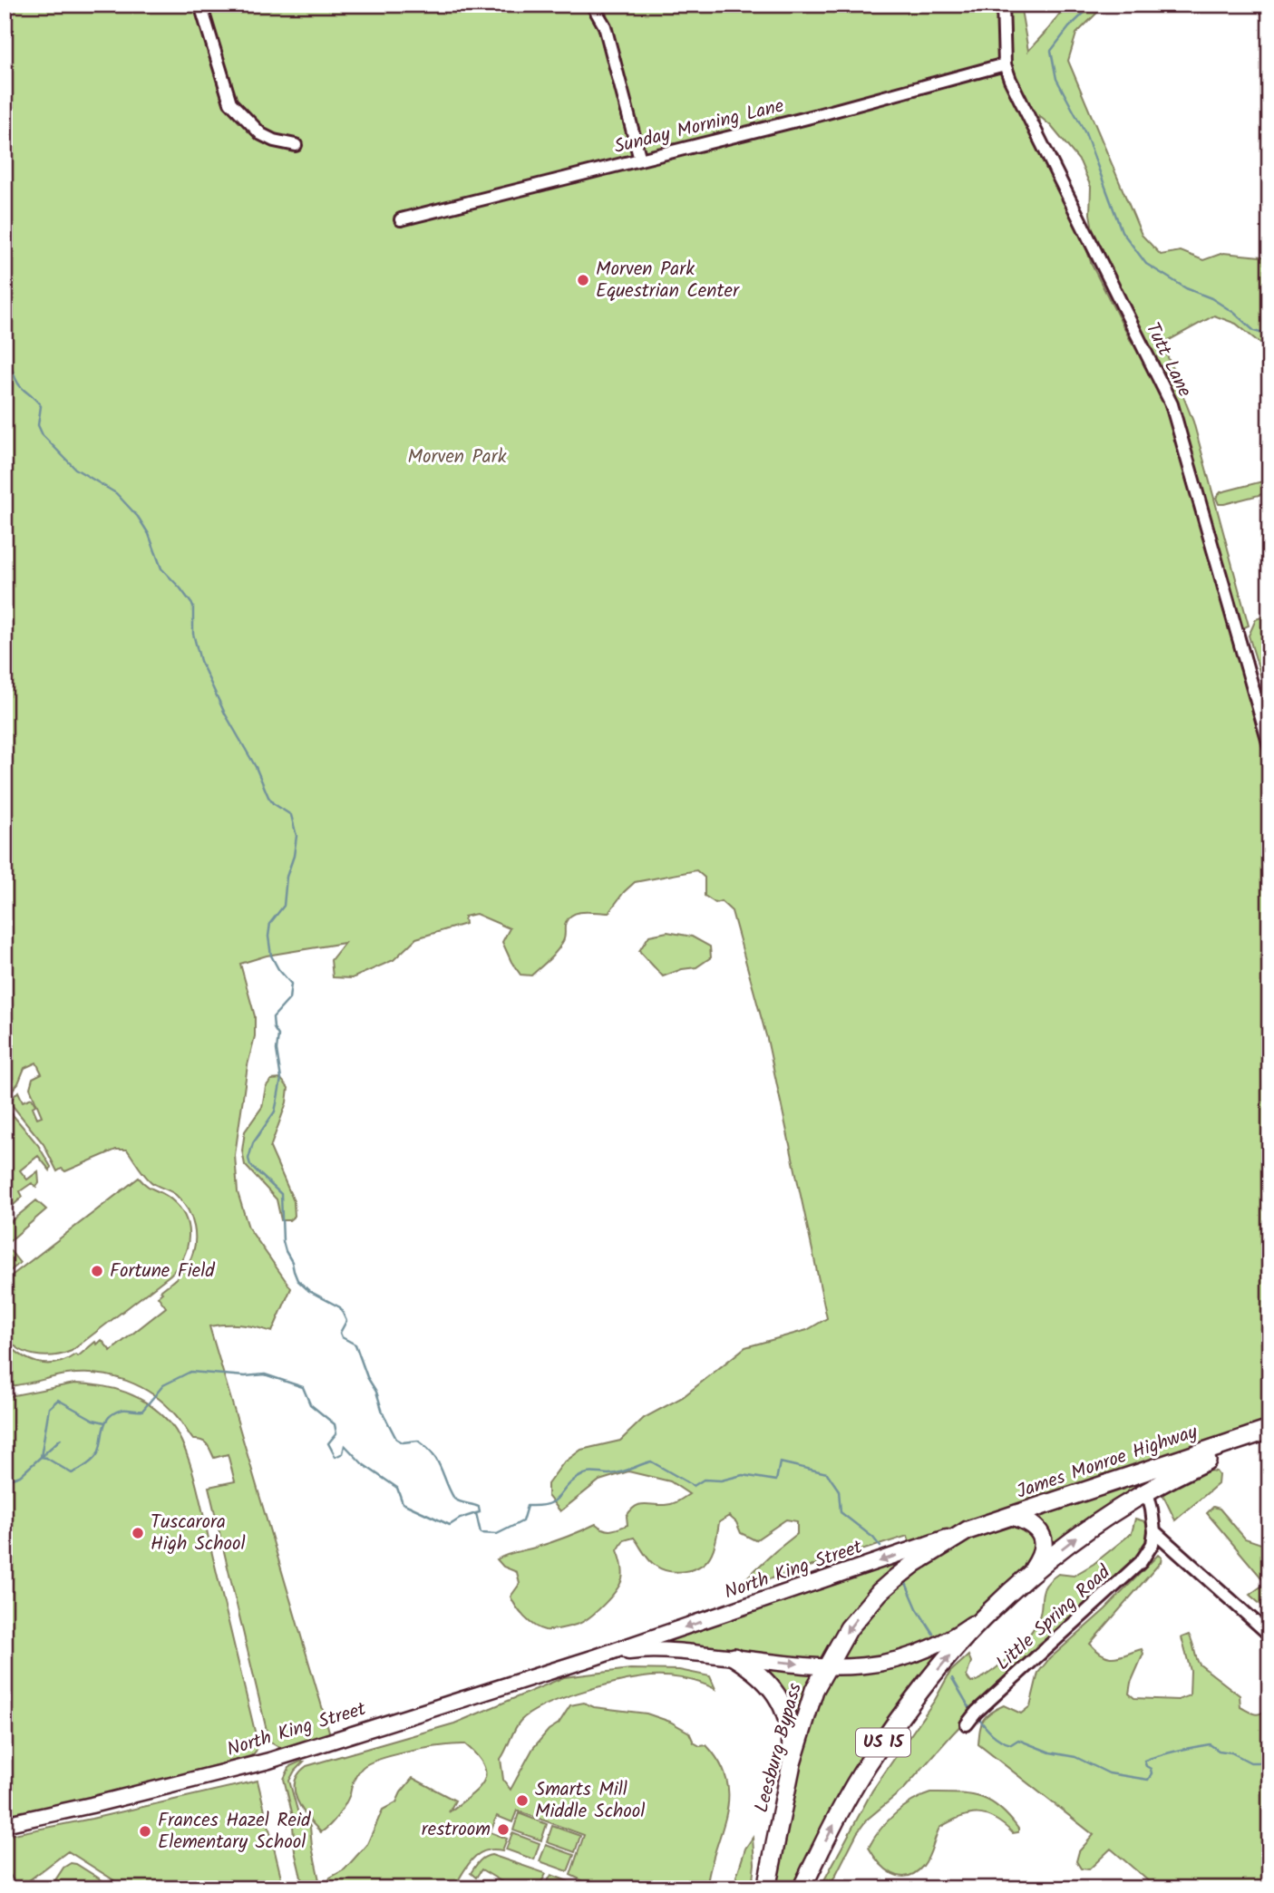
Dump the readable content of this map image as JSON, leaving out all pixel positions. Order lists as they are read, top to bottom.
{
  "streets": {
    "highway": ["James Monroe Highway", "US 15", "Leesburg Bypass"],
    "main road": ["North King Street"],
    "street": ["Sunday Morning Lane", "Tutt Lane", "Little Spring Road"]
  },
  "crossings": [
    ["Sunday Morning Lane", "Tutt Lane"],
    ["James Monroe Highway", "North King Street"],
    ["James Monroe Highway", "US 15"],
    ["James Monroe Highway", "Leesburg Bypass"],
    ["North King Street", "US 15"],
    ["North King Street", "Leesburg Bypass"]
  ],
  "parks": ["Morven Park"],
  "places": [
    "Morven Park Equestrian Center",
    "Fortune Field",
    "Tuscarora High School",
    "Smarts Mill Middle School",
    "restroom",
    "Frances Hazel Reid Elementary School"
  ]
}
